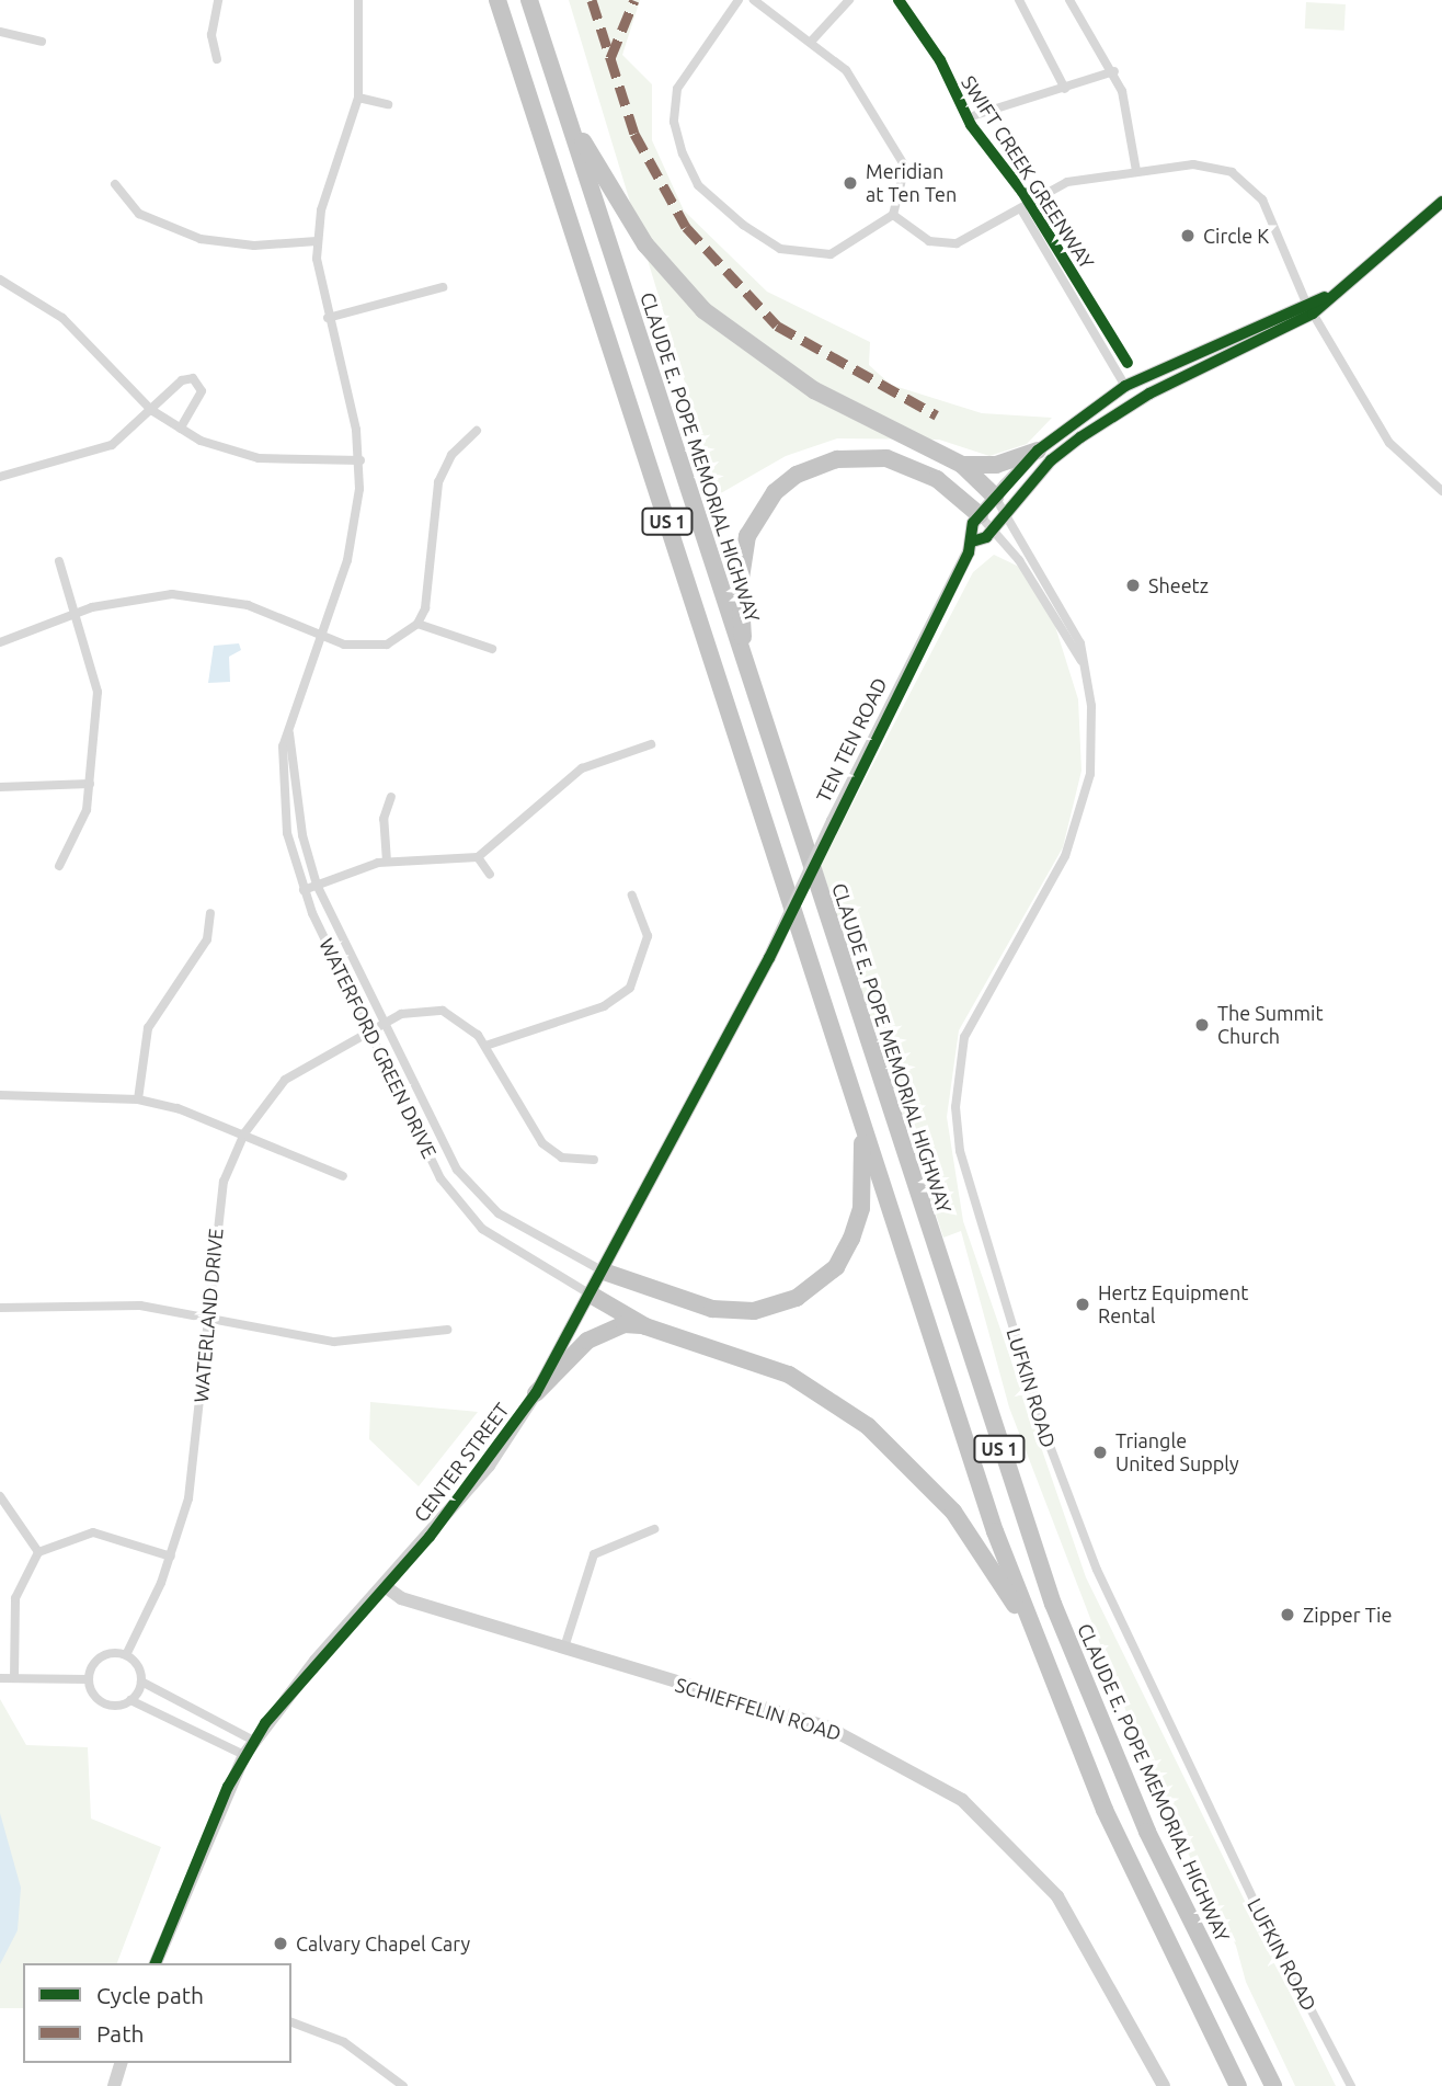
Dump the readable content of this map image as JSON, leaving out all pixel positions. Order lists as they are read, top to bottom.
{
  "streets": {
    "highway": ["CLAUDE E. POPE MEMORIAL HIGHWAY", "US 1"],
    "main road": ["TEN TEN ROAD", "CENTER STREET", "SCHIEFFELIN ROAD"],
    "street": ["WATERFORD GREEN DRIVE", "WATERLAND DRIVE", "LUFKIN ROAD"],
    "cycle path": ["SWIFT CREEK GREENWAY"]
  },
  "crossings": [
    ["TEN TEN ROAD", "LUFKIN ROAD"],
    ["TEN TEN ROAD", "CENTER STREET"],
    ["WATERFORD GREEN DRIVE", "WATERLAND DRIVE"],
    ["WATERFORD GREEN DRIVE", "CENTER STREET"],
    ["CENTER STREET", "SCHIEFFELIN ROAD"]
  ],
  "places": [
    "Meridian at Ten Ten",
    "Circle K",
    "Sheetz",
    "The Summit Church",
    "Hertz Equipment Rental",
    "Triangle United Supply",
    "Zipper Tie",
    "Calvary Chapel Cary"
  ],
  "legend": ["Cycle path", "Path"]
}
